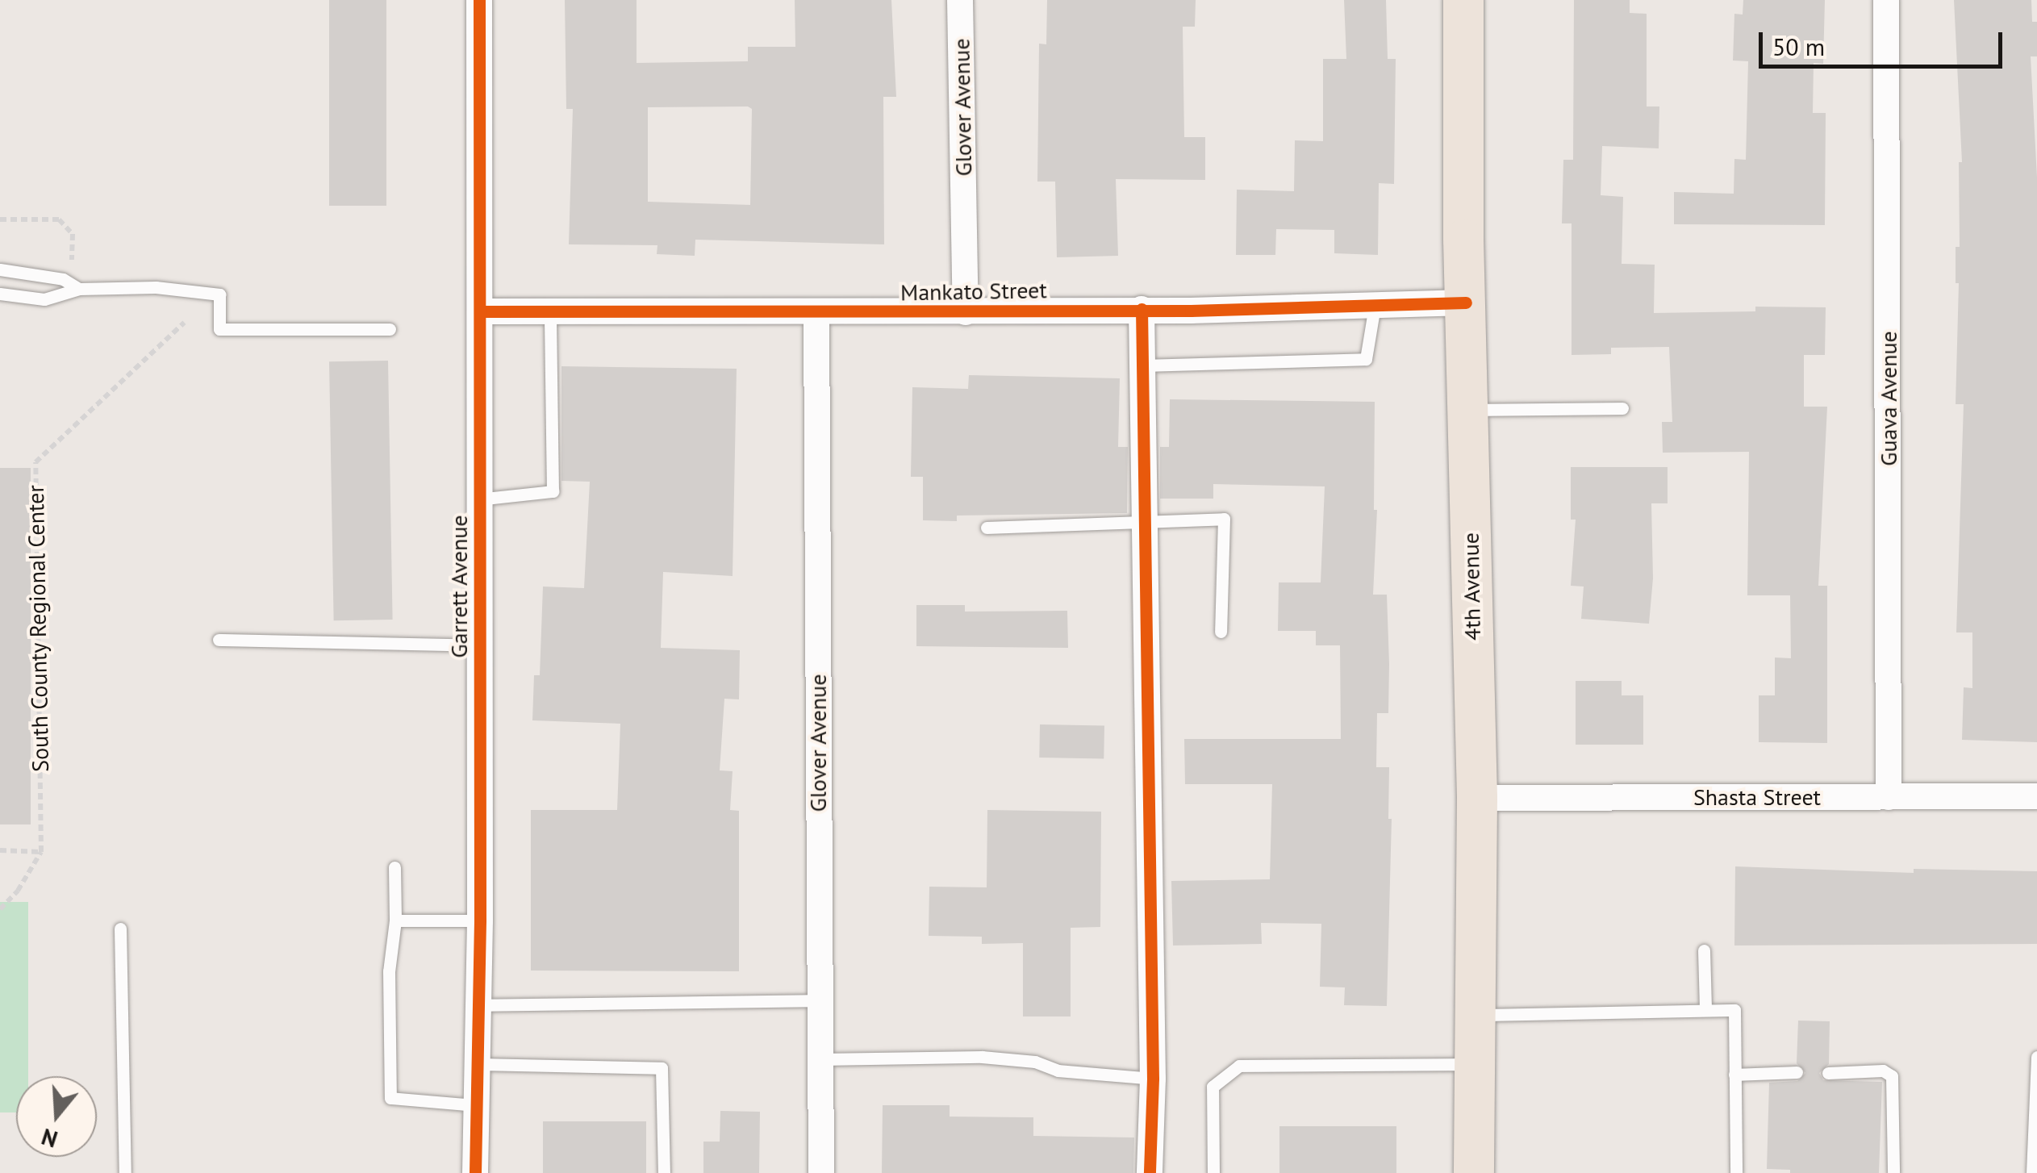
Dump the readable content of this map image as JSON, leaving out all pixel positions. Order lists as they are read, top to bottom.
{
  "streets": {
    "main road": ["4th Avenue"],
    "street": [
      "Glover Avenue",
      "Mankato Street",
      "Guava Avenue",
      "Garrett Avenue",
      "Shasta Street"
    ],
    "path": ["South County Regional Center"]
  },
  "crossings": [
    ["Glover Avenue", "Mankato Street"],
    ["Mankato Street", "Garrett Avenue"],
    ["Mankato Street", "4th Avenue"],
    ["Guava Avenue", "Shasta Street"],
    ["4th Avenue", "Shasta Street"]
  ],
  "scale_bar": "50 m",
  "north": "bottom"
}
